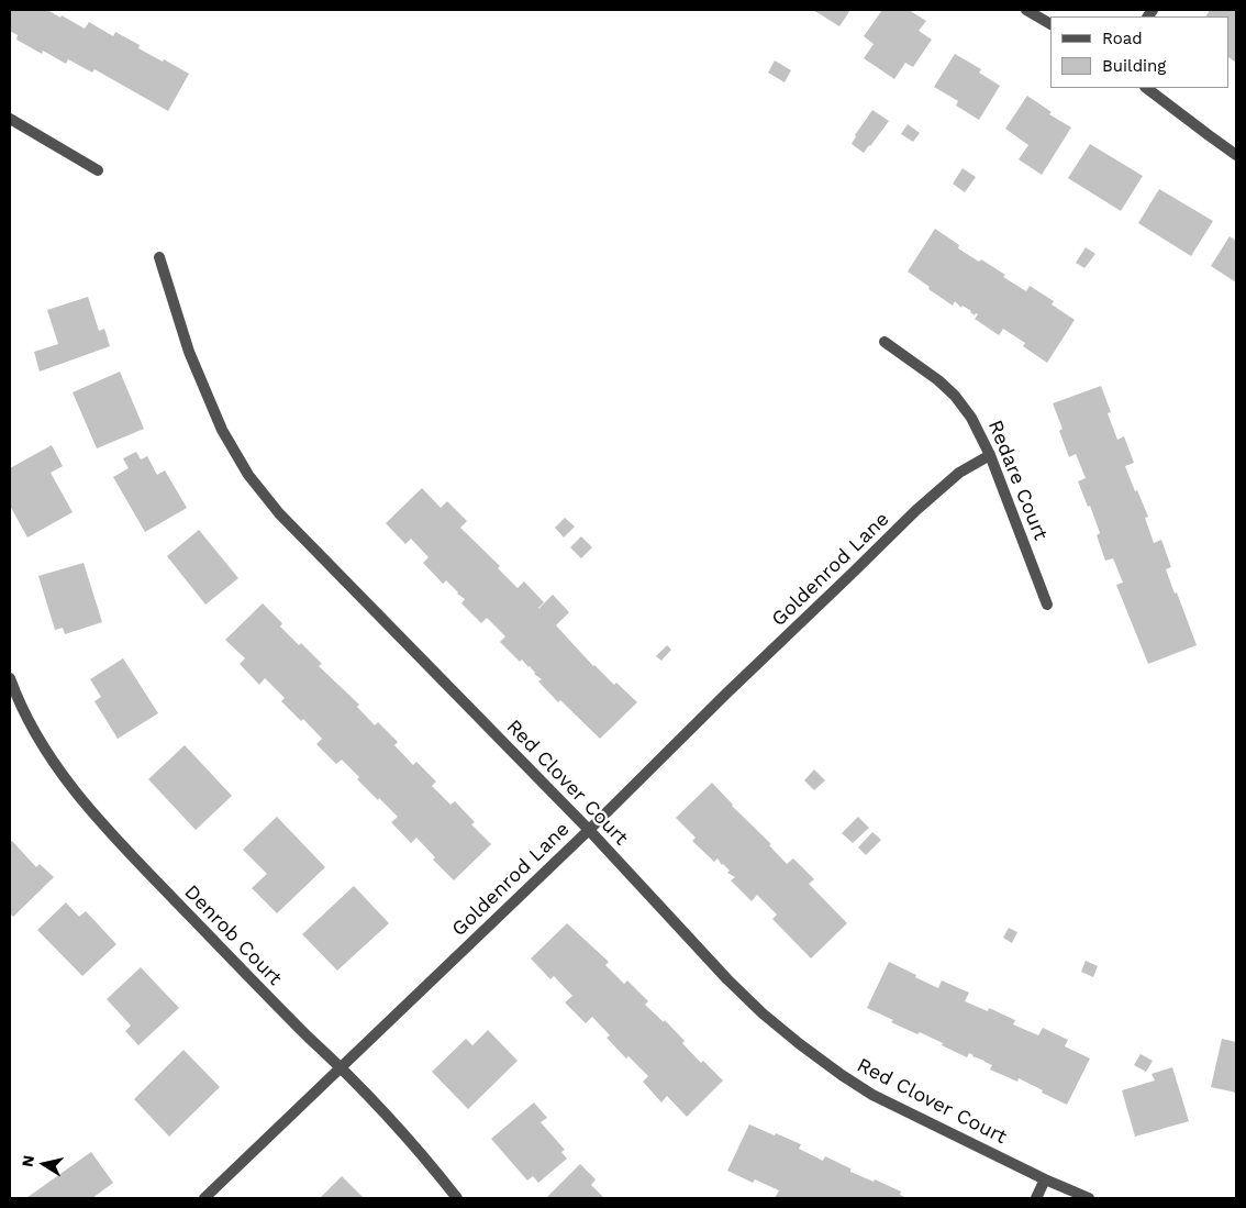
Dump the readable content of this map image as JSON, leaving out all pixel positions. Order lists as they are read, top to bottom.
{
  "streets": {
    "street": [
      "Redare Court",
      "Goldenrod Lane",
      "Red Clover Court",
      "Denrob Court"
    ]
  },
  "crossings": [
    ["Redare Court", "Goldenrod Lane"],
    ["Goldenrod Lane", "Red Clover Court"],
    ["Goldenrod Lane", "Denrob Court"]
  ],
  "legend": ["Road", "Building"],
  "north": "left"
}
